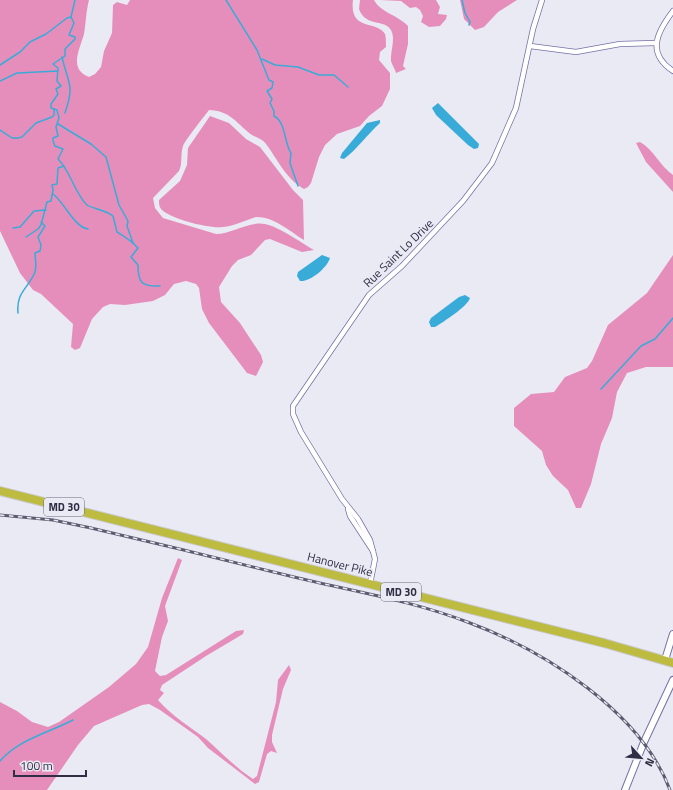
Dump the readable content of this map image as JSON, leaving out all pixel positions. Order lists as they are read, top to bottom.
{
  "streets": {
    "highway": ["MD 30", "Hanover Pike"],
    "street": ["Rue Saint Lo Drive"]
  },
  "crossings": [
    ["Rue Saint Lo Drive", "Hanover Pike"]
  ],
  "scale_bar": "100 m",
  "north": "bottom right"
}
